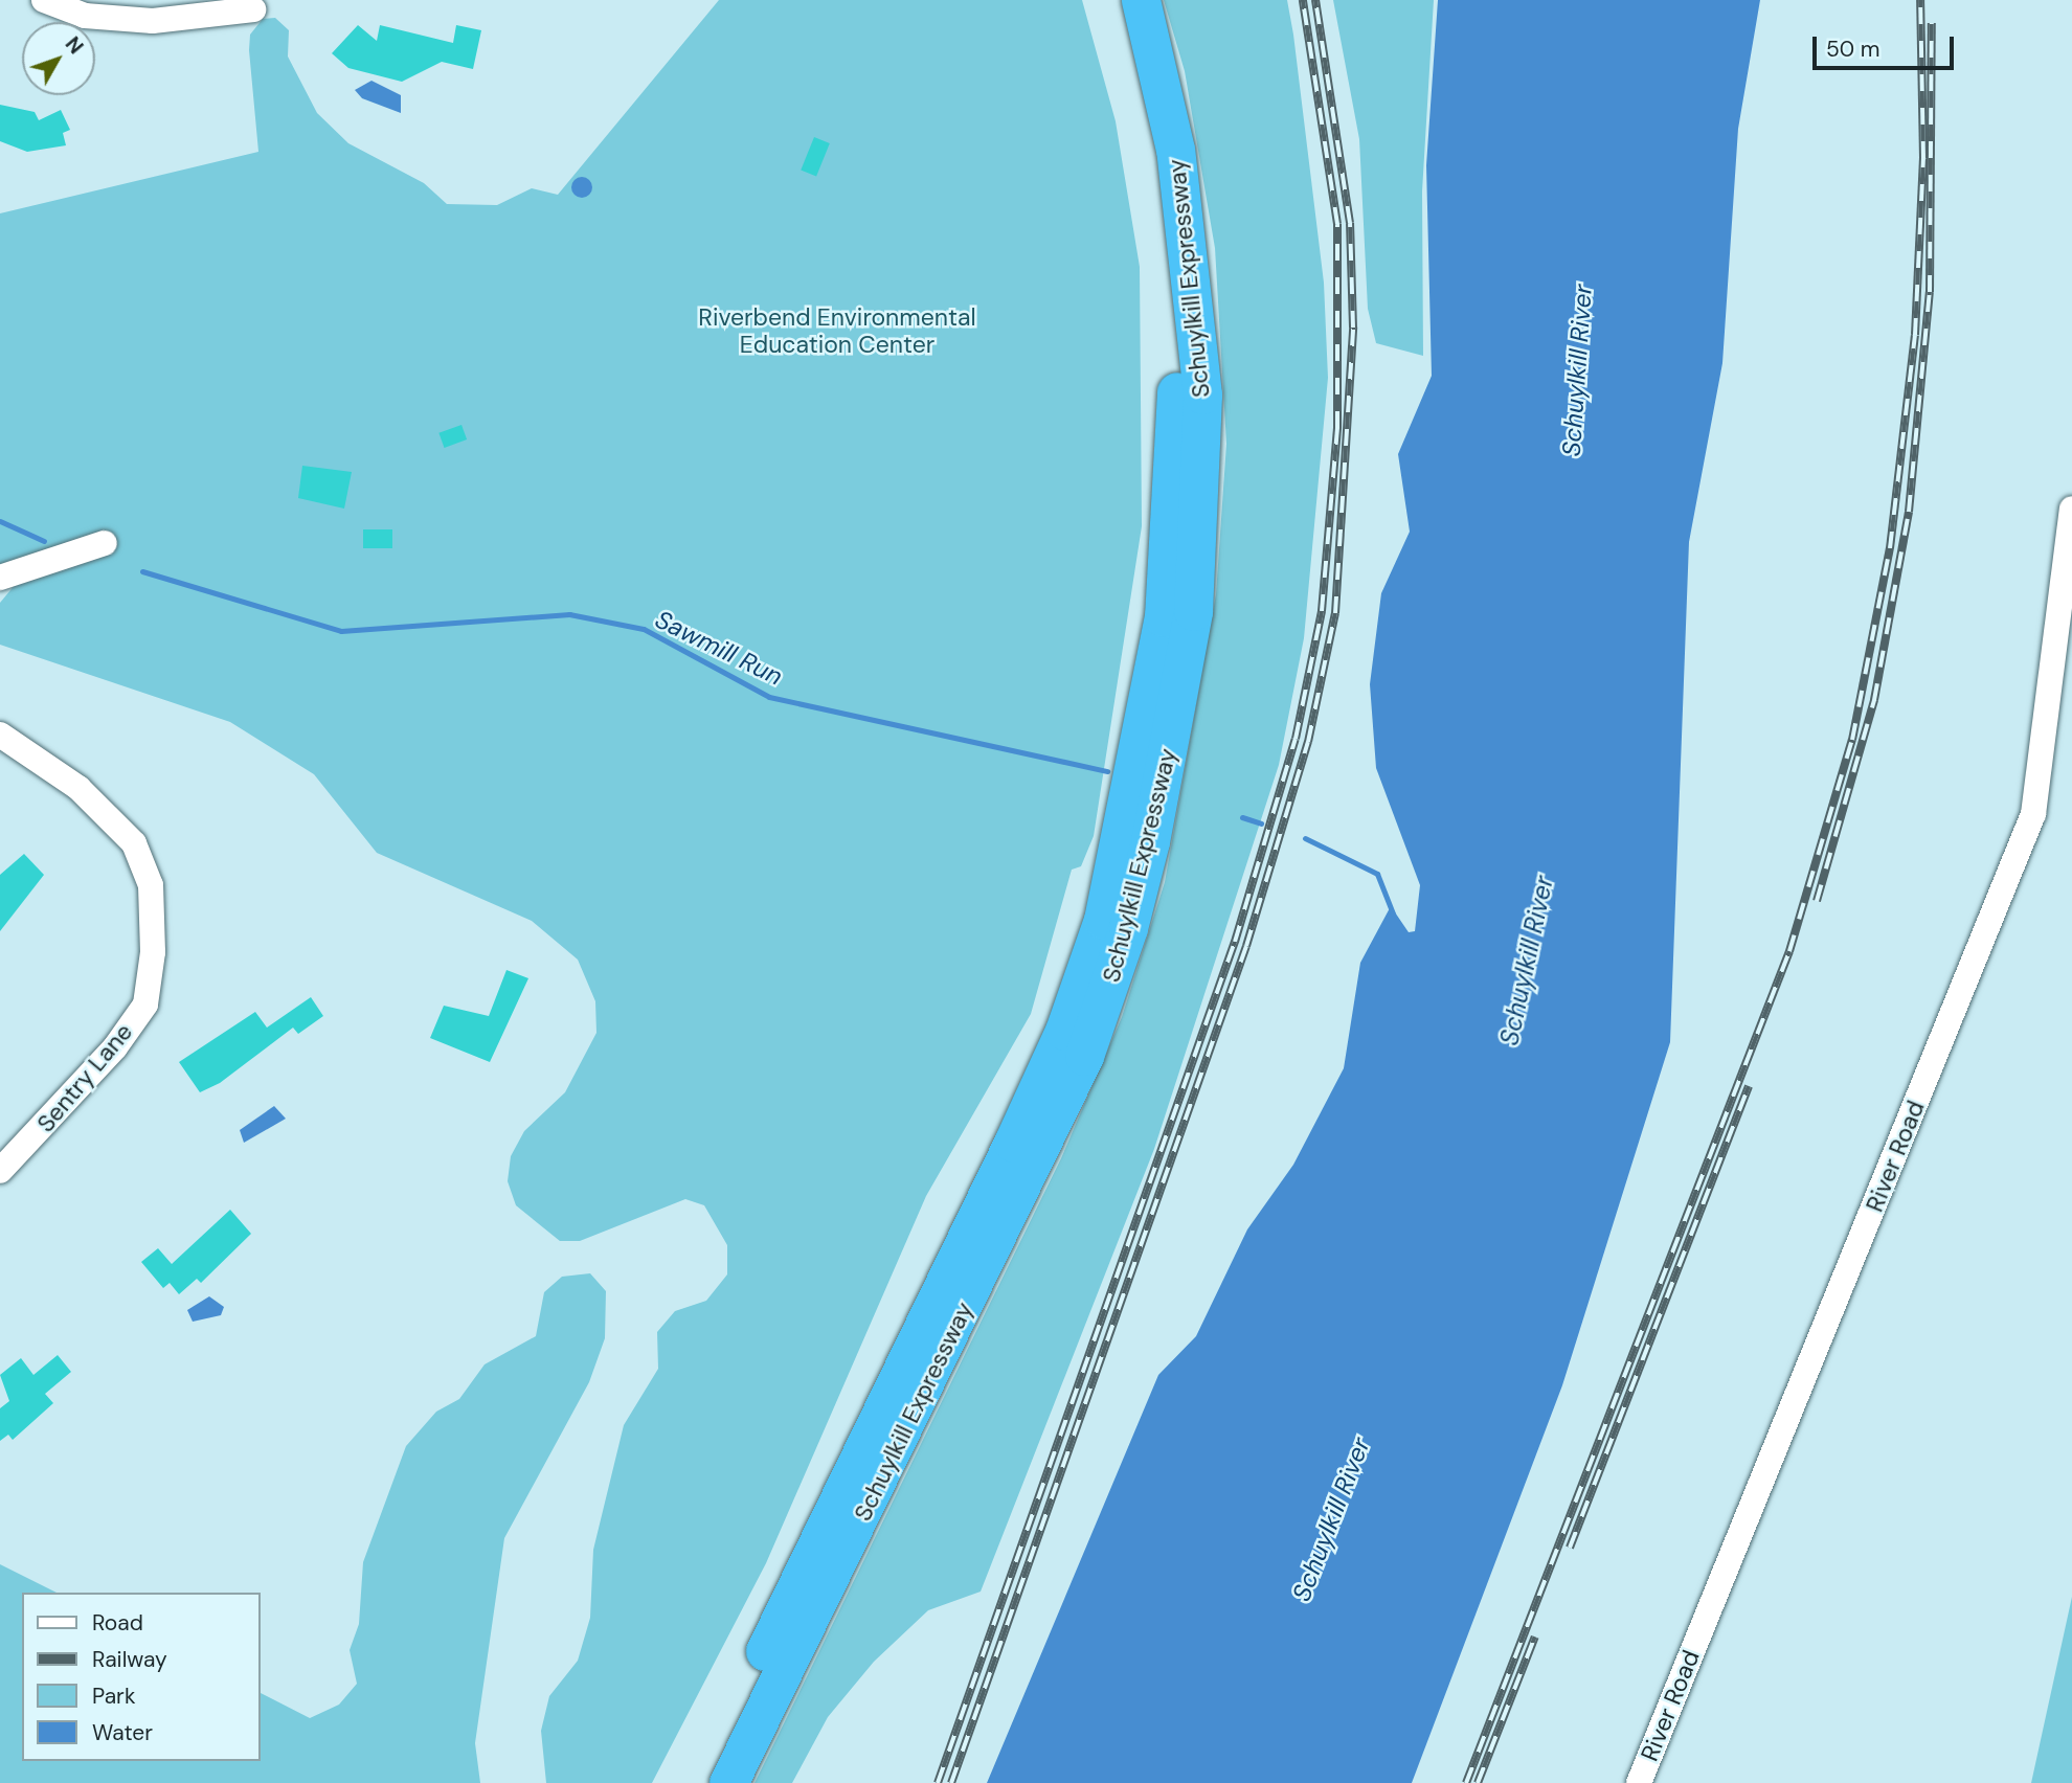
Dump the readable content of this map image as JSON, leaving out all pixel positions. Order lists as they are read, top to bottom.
{
  "streets": {
    "highway": ["Schuylkill Expressway"],
    "street": ["Sentry Lane", "River Road"]
  },
  "water": ["Schuylkill River", "Sawmill Run"],
  "parks": ["Riverbend Environmental Education Center"],
  "legend": [
    "Road",
    "Railway",
    "Park",
    "Water"
  ],
  "scale_bar": "50 m",
  "north": "top right"
}
